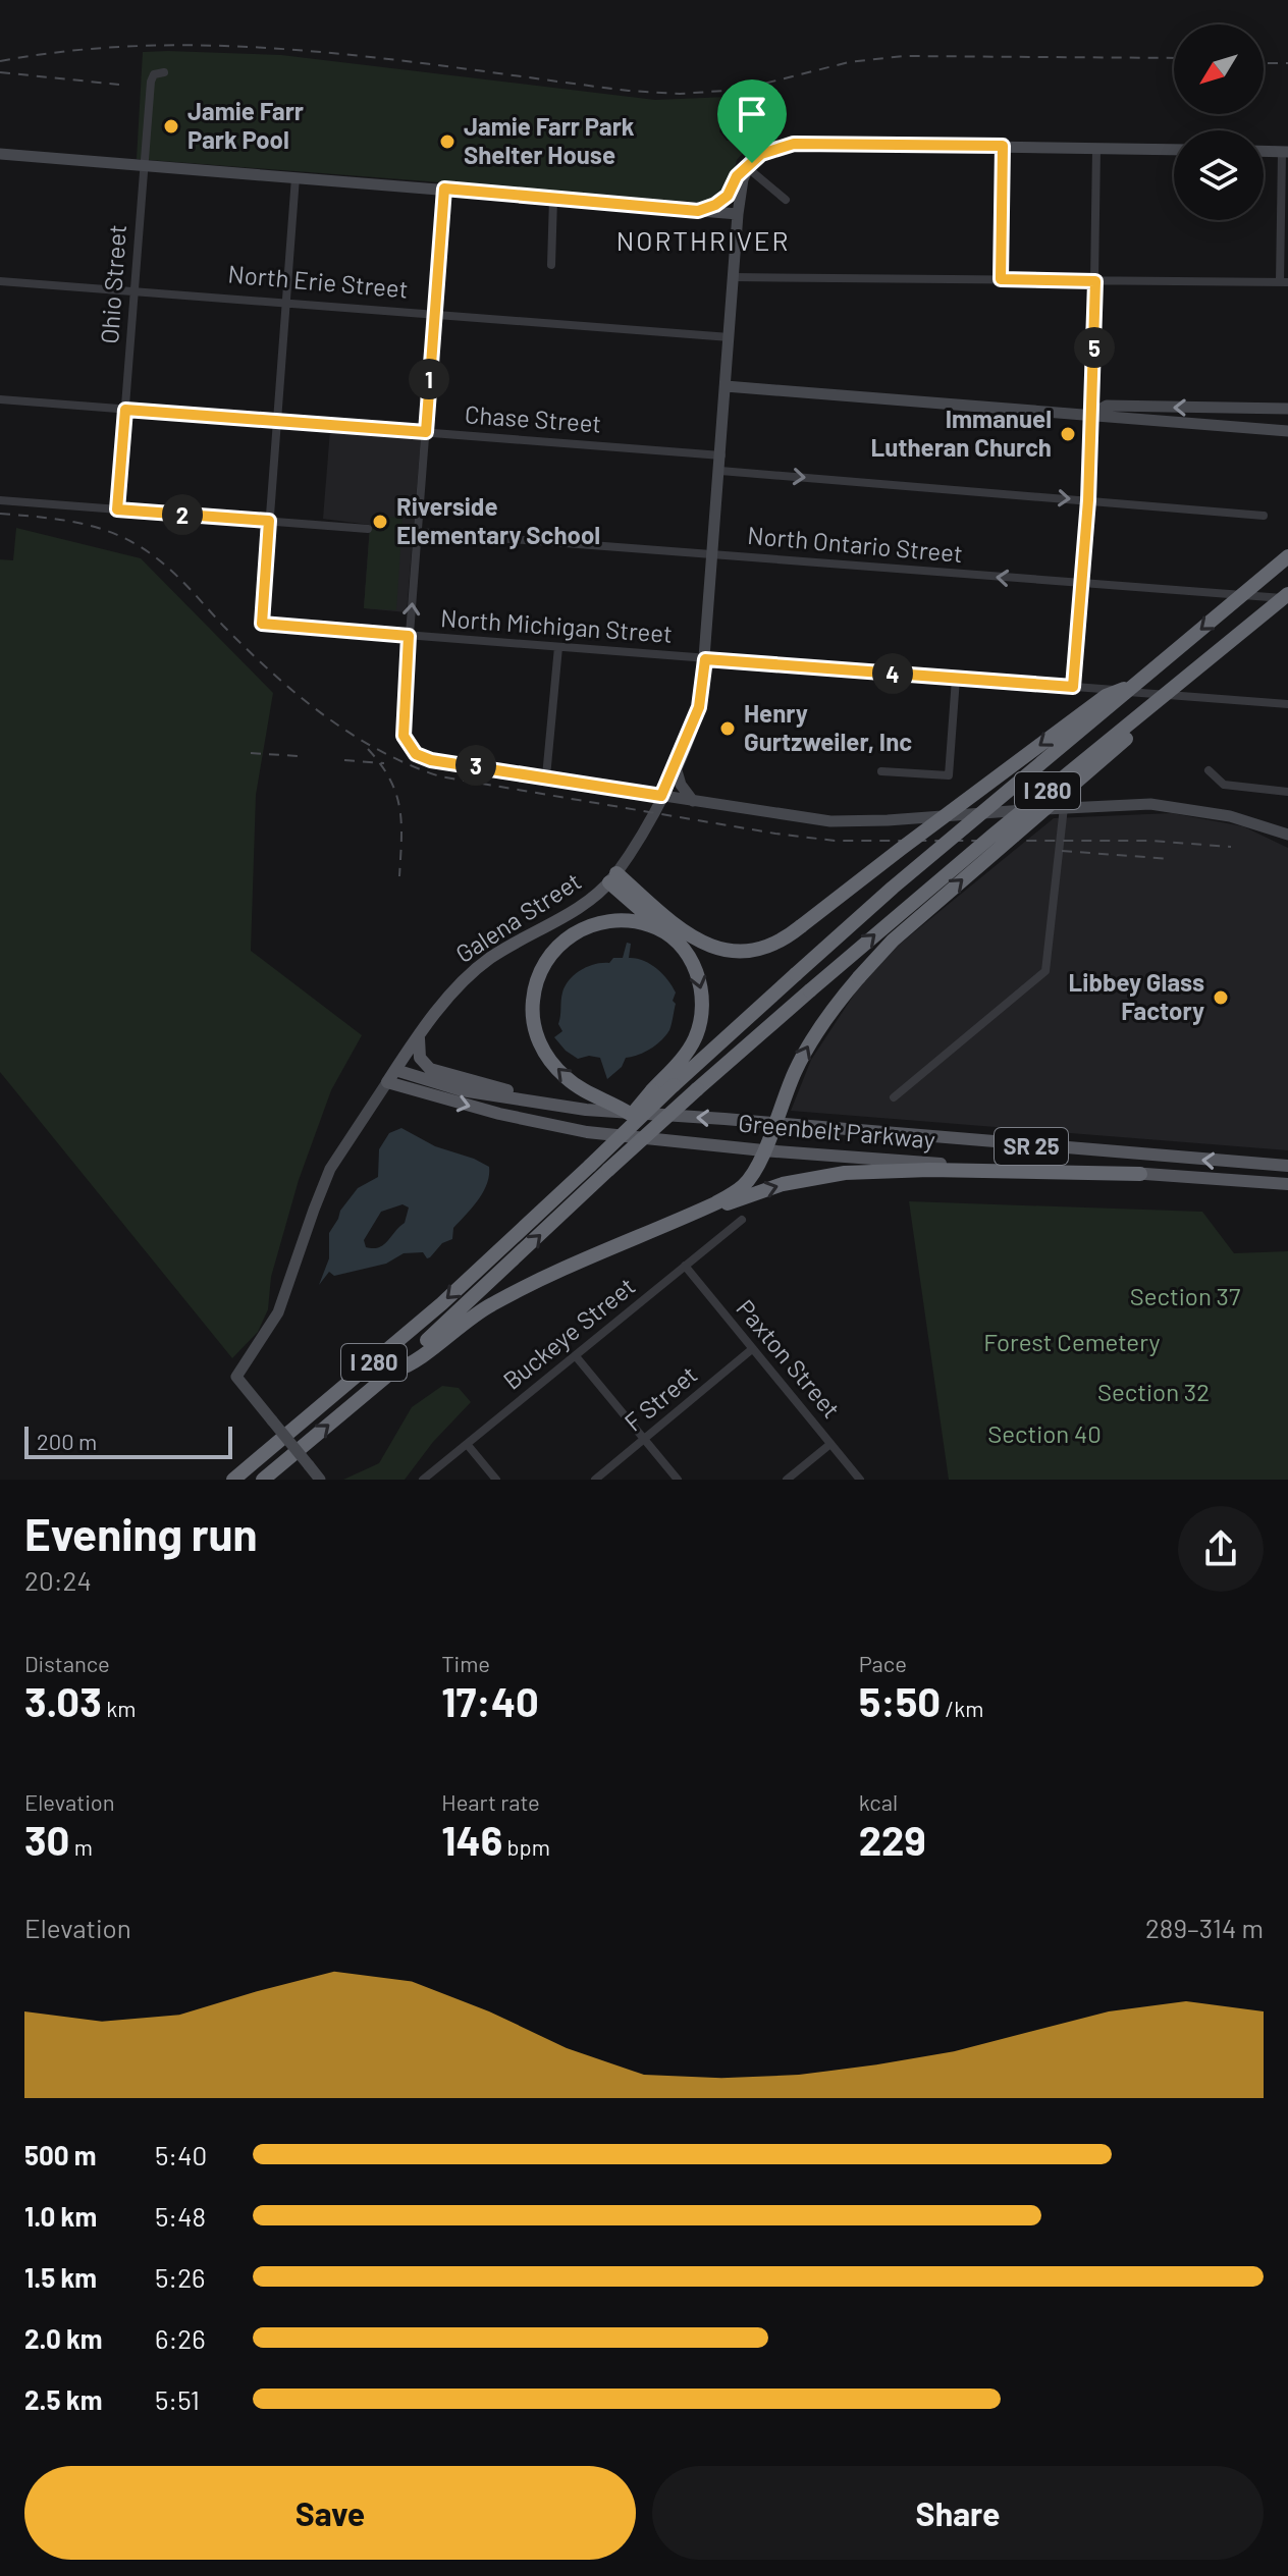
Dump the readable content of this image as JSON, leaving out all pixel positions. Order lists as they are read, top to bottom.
{
  "streets": {
    "highway": ["I 280"],
    "main road": ["Galena Street", "Greenbelt Parkway", "SR 25"],
    "street": [
      "North Erie Street",
      "Ohio Street",
      "Chase Street",
      "North Ontario Street",
      "North Michigan Street",
      "Buckeye Street",
      "Paxton Street",
      "F Street"
    ]
  },
  "crossings": [
    ["North Erie Street", "Ohio Street"],
    ["North Erie Street", "Galena Street"],
    ["Ohio Street", "Chase Street"],
    ["Chase Street", "Galena Street"],
    ["North Ontario Street", "I 280"],
    ["North Ontario Street", "Galena Street"],
    ["North Michigan Street", "Galena Street"],
    ["Galena Street", "Greenbelt Parkway"],
    ["Buckeye Street", "Paxton Street"],
    ["Paxton Street", "F Street"]
  ],
  "one_way": ["North Ontario Street"],
  "districts": ["NORTHRIVER"],
  "parks": [
    "Section 37",
    "Forest Cemetery",
    "Section 32",
    "Section 40"
  ],
  "places": [
    "Jamie Farr Park Pool",
    "Jamie Farr Park Shelter House",
    "Immanuel Lutheran Church",
    "Riverside Elementary School",
    "Henry Gurtzweiler, Inc",
    "Libbey Glass Factory"
  ],
  "scale_bar": "200 m",
  "north": "bottom left",
  "page": {
    "pins": [
      "5",
      "1",
      "2",
      "4",
      "3"
    ],
    "scale": "200 m",
    "heading": ["Evening run", "20:24"],
    "stats": [
      ["Distance", "3.03 km"],
      ["Time", "17:40"],
      ["Pace", "5:50 /km"],
      ["Elevation", "30 m"],
      ["Heart rate", "146 bpm"],
      ["kcal", "229"]
    ],
    "chart": ["Elevation", "289–314 m"],
    "list": [
      {
        "name": "500 m",
        "note": "5:40"
      },
      {
        "name": "1.0 km",
        "note": "5:48"
      },
      {
        "name": "1.5 km",
        "note": "5:26"
      },
      {
        "name": "2.0 km",
        "note": "6:26"
      },
      {
        "name": "2.5 km",
        "note": "5:51"
      }
    ],
    "buttons": ["Save", "Share"]
  }
}
